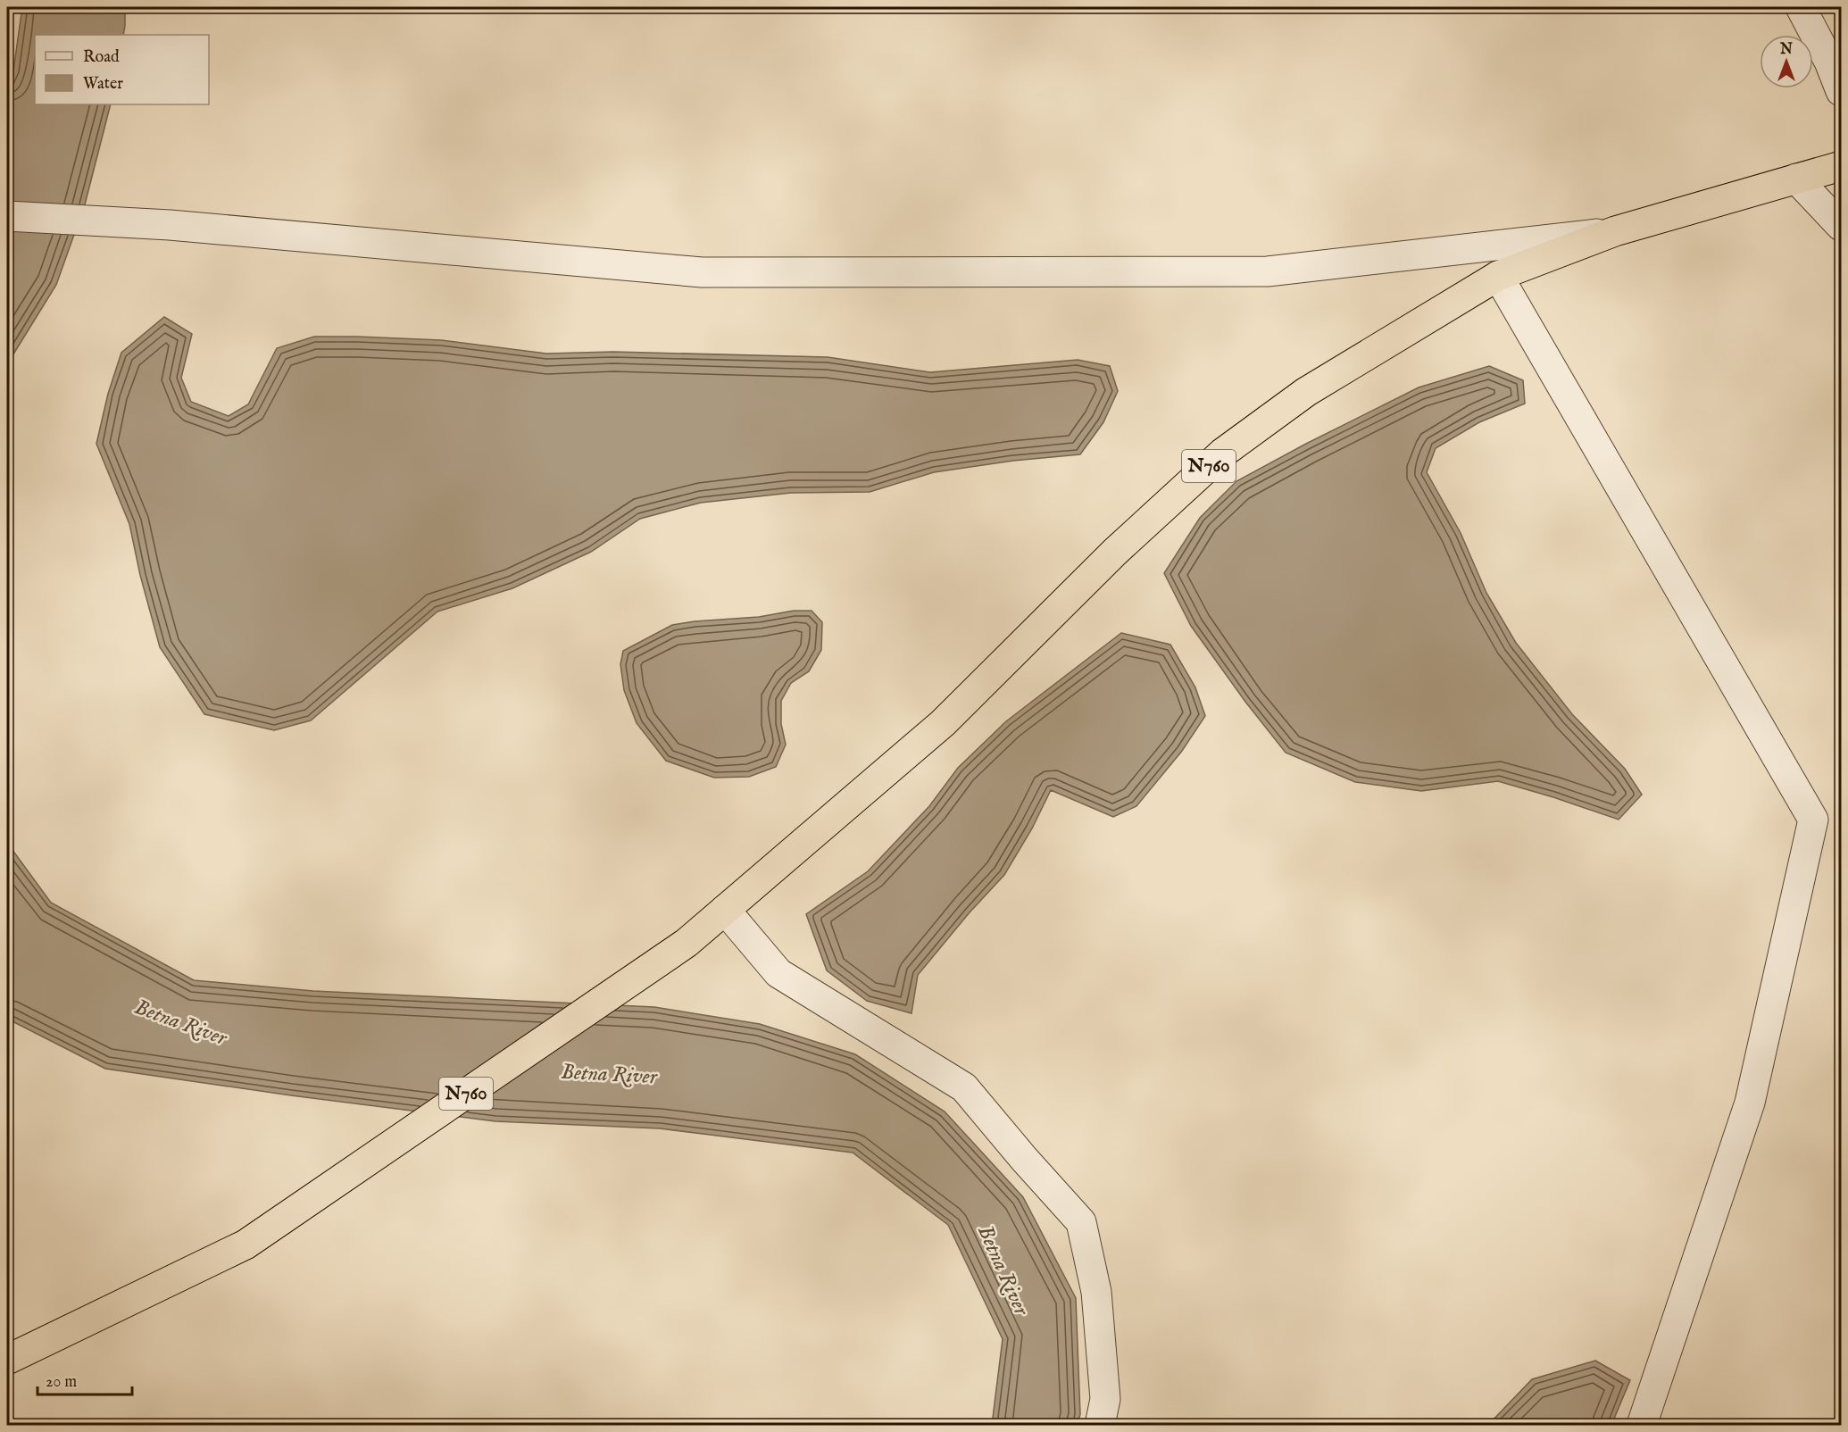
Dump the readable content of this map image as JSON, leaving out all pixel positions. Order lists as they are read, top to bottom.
{
  "streets": {
    "highway": ["N760"]
  },
  "water": ["Betna River"],
  "legend": ["Road", "Water"],
  "scale_bar": "20 m",
  "north": "top"
}
